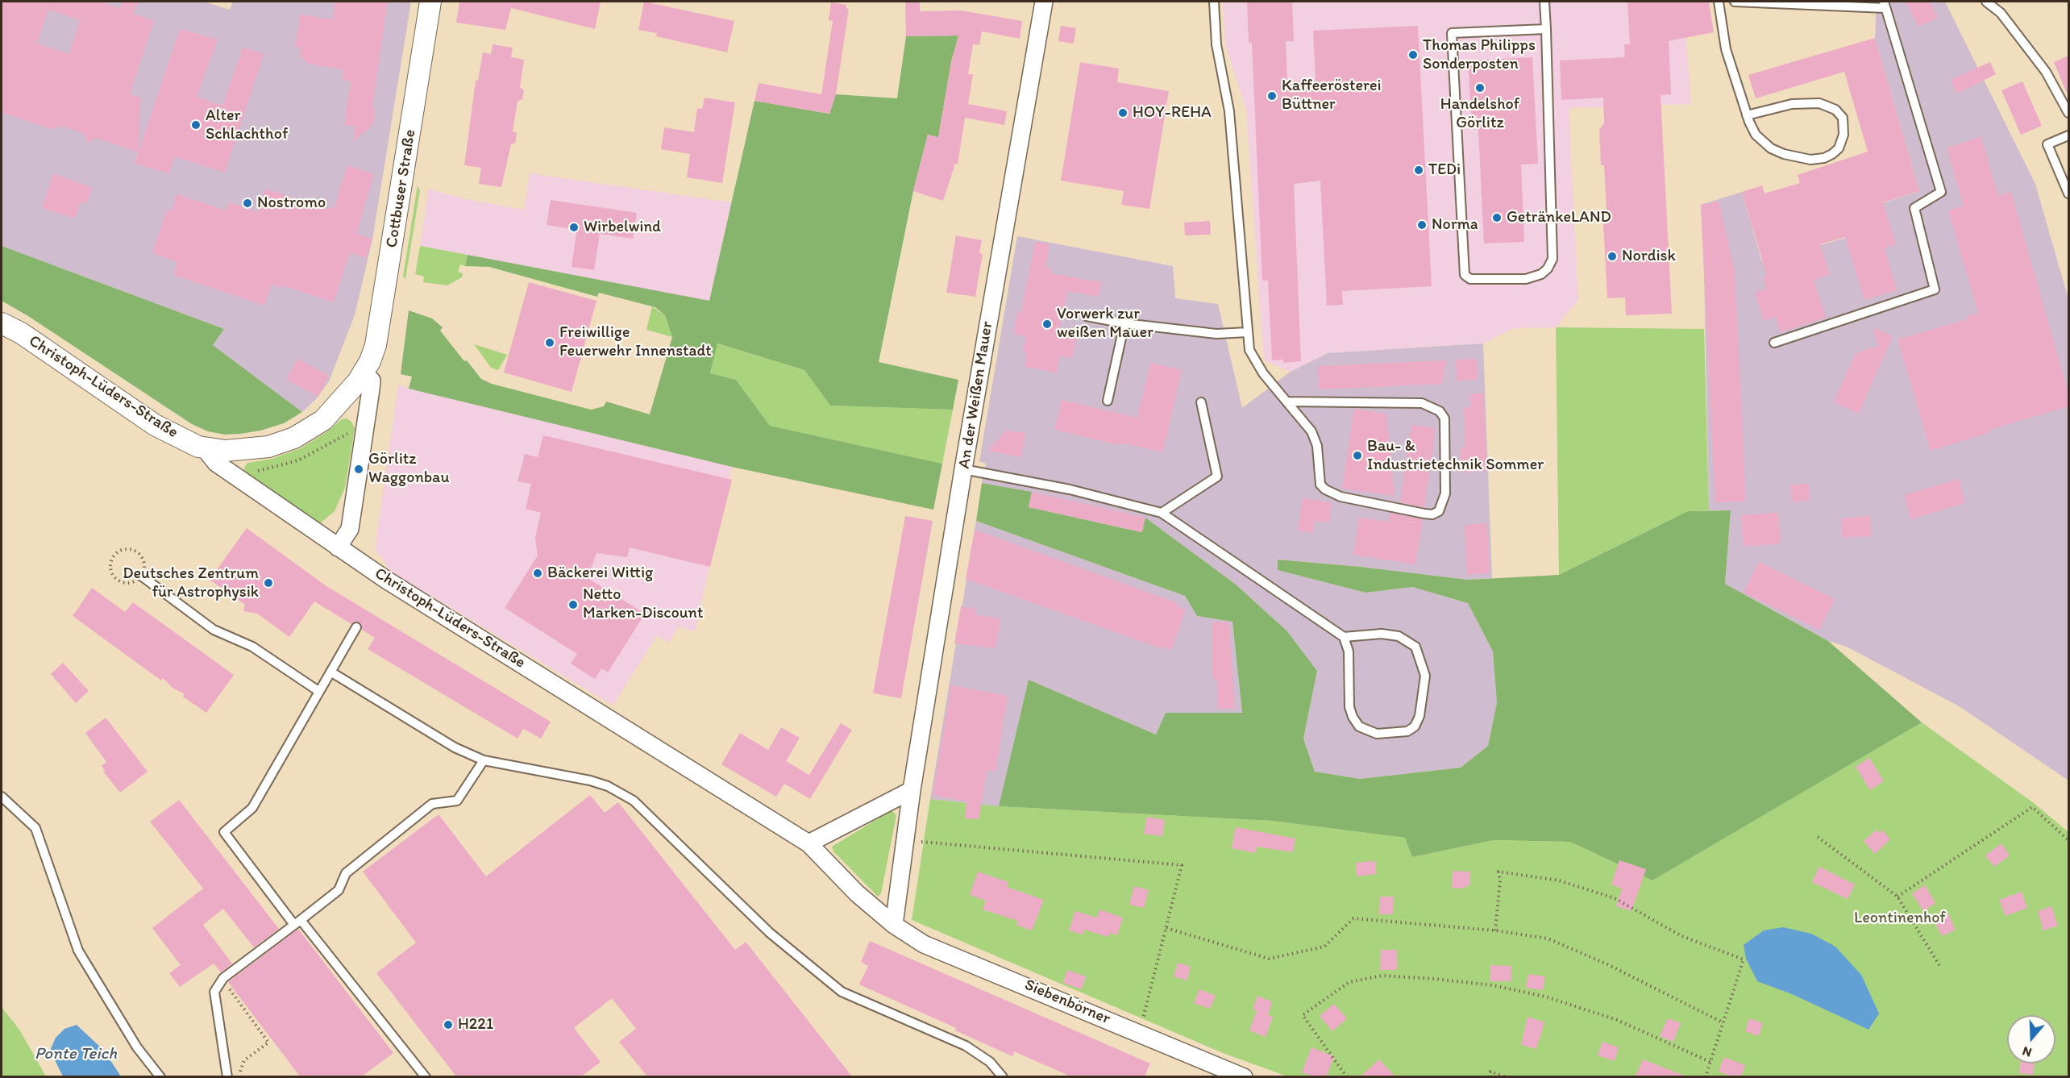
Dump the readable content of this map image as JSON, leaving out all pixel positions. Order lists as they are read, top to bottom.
{
  "streets": {
    "street": [
      "Cottbuser Straße",
      "Christoph-Lüders-Straße",
      "An der Weißen Mauer",
      "Siebenbörner"
    ]
  },
  "crossings": [
    ["Cottbuser Straße", "Christoph-Lüders-Straße"],
    ["Christoph-Lüders-Straße", "An der Weißen Mauer"],
    ["Christoph-Lüders-Straße", "Siebenbörner"],
    ["An der Weißen Mauer", "Siebenbörner"]
  ],
  "water": ["Ponte Teich"],
  "parks": ["Leontinenhof"],
  "places": [
    "Thomas Philipps Sonderposten",
    "Handelshof Görlitz",
    "Kaffeerösterei Büttner",
    "HOY-REHA",
    "Alter Schlachthof",
    "TEDi",
    "Nostromo",
    "GetränkeLAND",
    "Norma",
    "Wirbelwind",
    "Nordisk",
    "Vorwerk zur weißen Mauer",
    "Freiwillige Feuerwehr Innenstadt",
    "Bau- & Industrietechnik Sommer",
    "Görlitz Waggonbau",
    "Bäckerei Wittig",
    "Deutsches Zentrum für Astrophysik",
    "Netto Marken-Discount",
    "H221"
  ],
  "north": "bottom"
}
